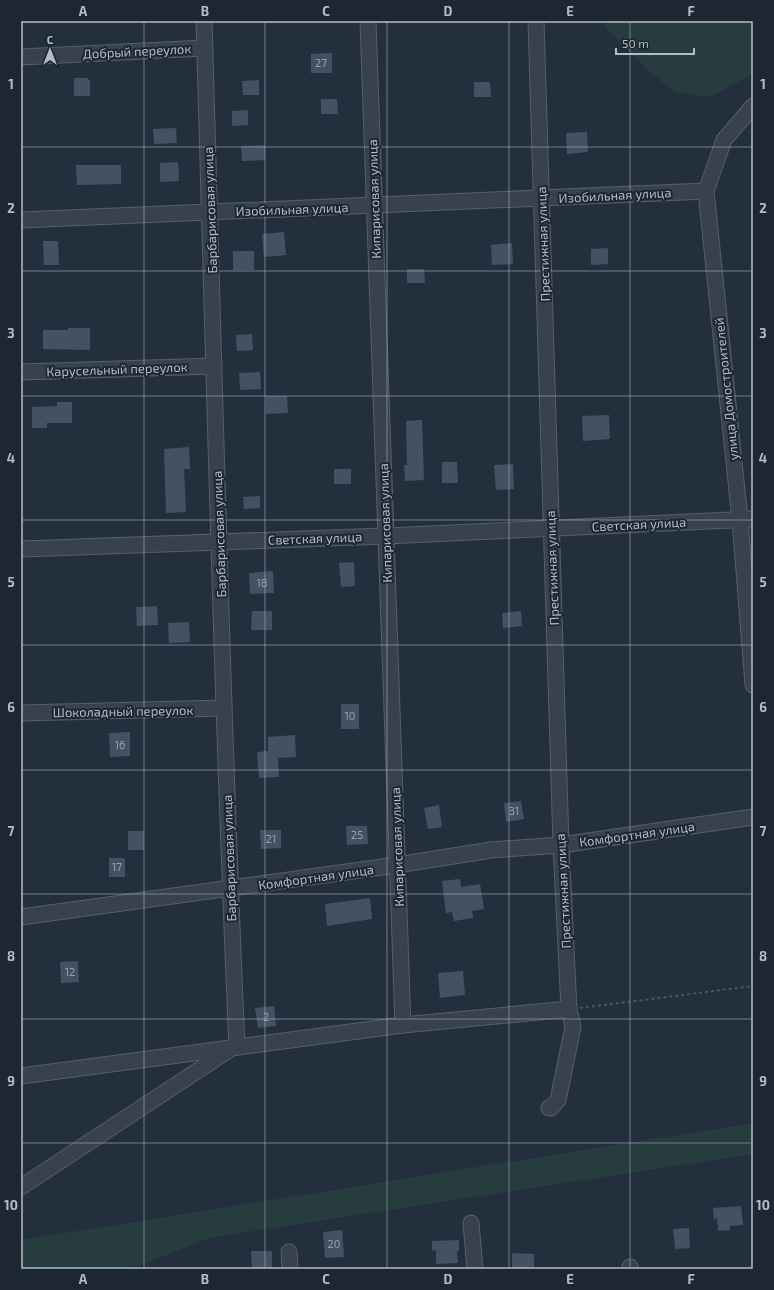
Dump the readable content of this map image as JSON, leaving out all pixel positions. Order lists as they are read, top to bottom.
{
  "streets": {
    "street": [
      "Добрый переулок",
      "Изобильная улица",
      "Кипарисовая улица",
      "Барбарисовая улица",
      "Престижная улица",
      "Карусельный переулок",
      "улица Домостроителей",
      "Светская улица",
      "Шоколадный переулок",
      "Комфортная улица"
    ]
  },
  "crossings": [
    ["Добрый переулок", "Барбарисовая улица"],
    ["Изобильная улица", "Кипарисовая улица"],
    ["Изобильная улица", "Барбарисовая улица"],
    ["Изобильная улица", "Престижная улица"],
    ["Изобильная улица", "улица Домостроителей"],
    ["Кипарисовая улица", "Светская улица"],
    ["Кипарисовая улица", "Комфортная улица"],
    ["Барбарисовая улица", "Карусельный переулок"],
    ["Барбарисовая улица", "Светская улица"],
    ["Барбарисовая улица", "Шоколадный переулок"],
    ["Барбарисовая улица", "Комфортная улица"],
    ["Престижная улица", "Светская улица"],
    ["Престижная улица", "Комфортная улица"],
    ["улица Домостроителей", "Светская улица"]
  ],
  "house_numbers": [
    "27",
    "18",
    "10",
    "16",
    "31",
    "25",
    "21",
    "17",
    "12",
    "2",
    "20"
  ],
  "scale_bar": "50 m",
  "north": "top",
  "grid": {
    "columns": [
      "A",
      "B",
      "C",
      "D",
      "E",
      "F"
    ],
    "rows": [
      "1",
      "2",
      "3",
      "4",
      "5",
      "6",
      "7",
      "8",
      "9",
      "10"
    ]
  }
}
